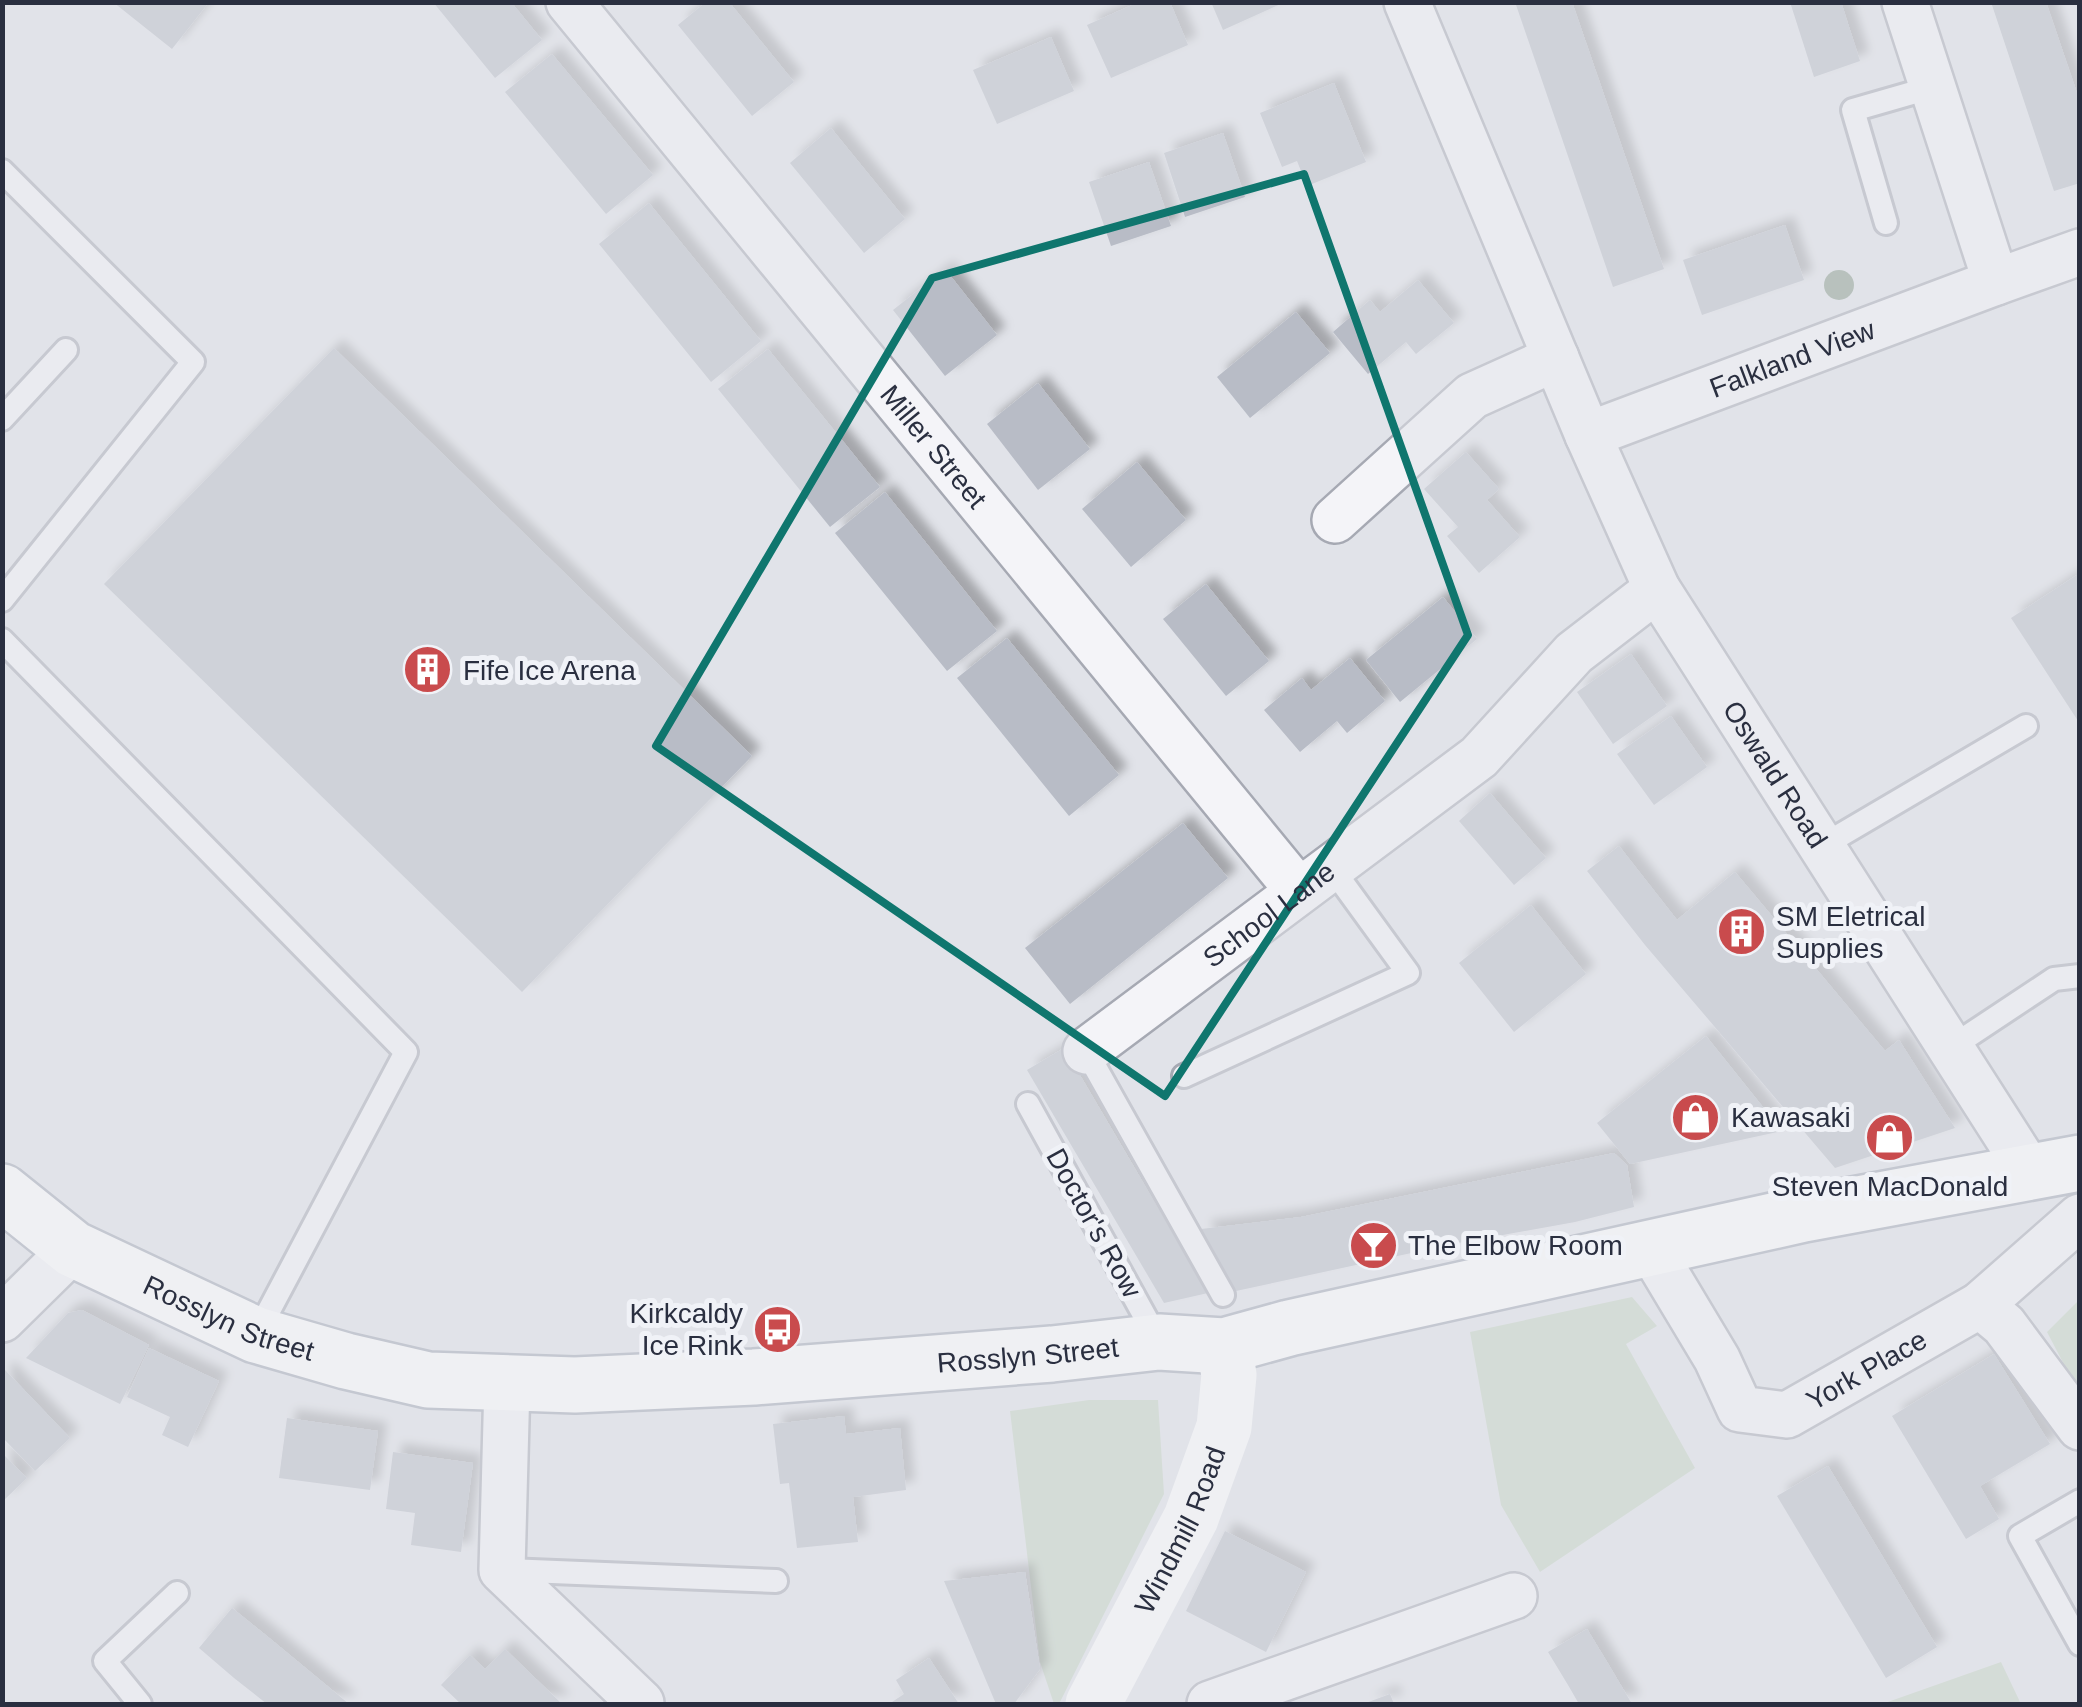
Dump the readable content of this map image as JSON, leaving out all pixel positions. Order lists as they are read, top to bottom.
{
  "streets": {
    "main road": ["Rosslyn Street", "Windmill Road"],
    "street": [
      "Falkland View",
      "Miller Street",
      "Oswald Road",
      "School Lane",
      "York Place"
    ],
    "lane": ["Doctor's Row"]
  },
  "crossings": [
    ["Falkland View", "Oswald Road"],
    ["Miller Street", "School Lane"],
    ["Oswald Road", "School Lane"],
    ["Oswald Road", "Rosslyn Street"],
    ["School Lane", "Rosslyn Street"],
    ["School Lane", "Windmill Road"],
    ["Doctor's Row", "Rosslyn Street"],
    ["Rosslyn Street", "York Place"],
    ["Rosslyn Street", "Windmill Road"]
  ],
  "places": {
    "building": ["Fife Ice Arena", "SM Eletrical Supplies"],
    "shop": ["Kawasaki", "Steven MacDonald"],
    "bar": ["The Elbow Room"],
    "bus stop": ["Kirkcaldy Ice Rink"]
  }
}
